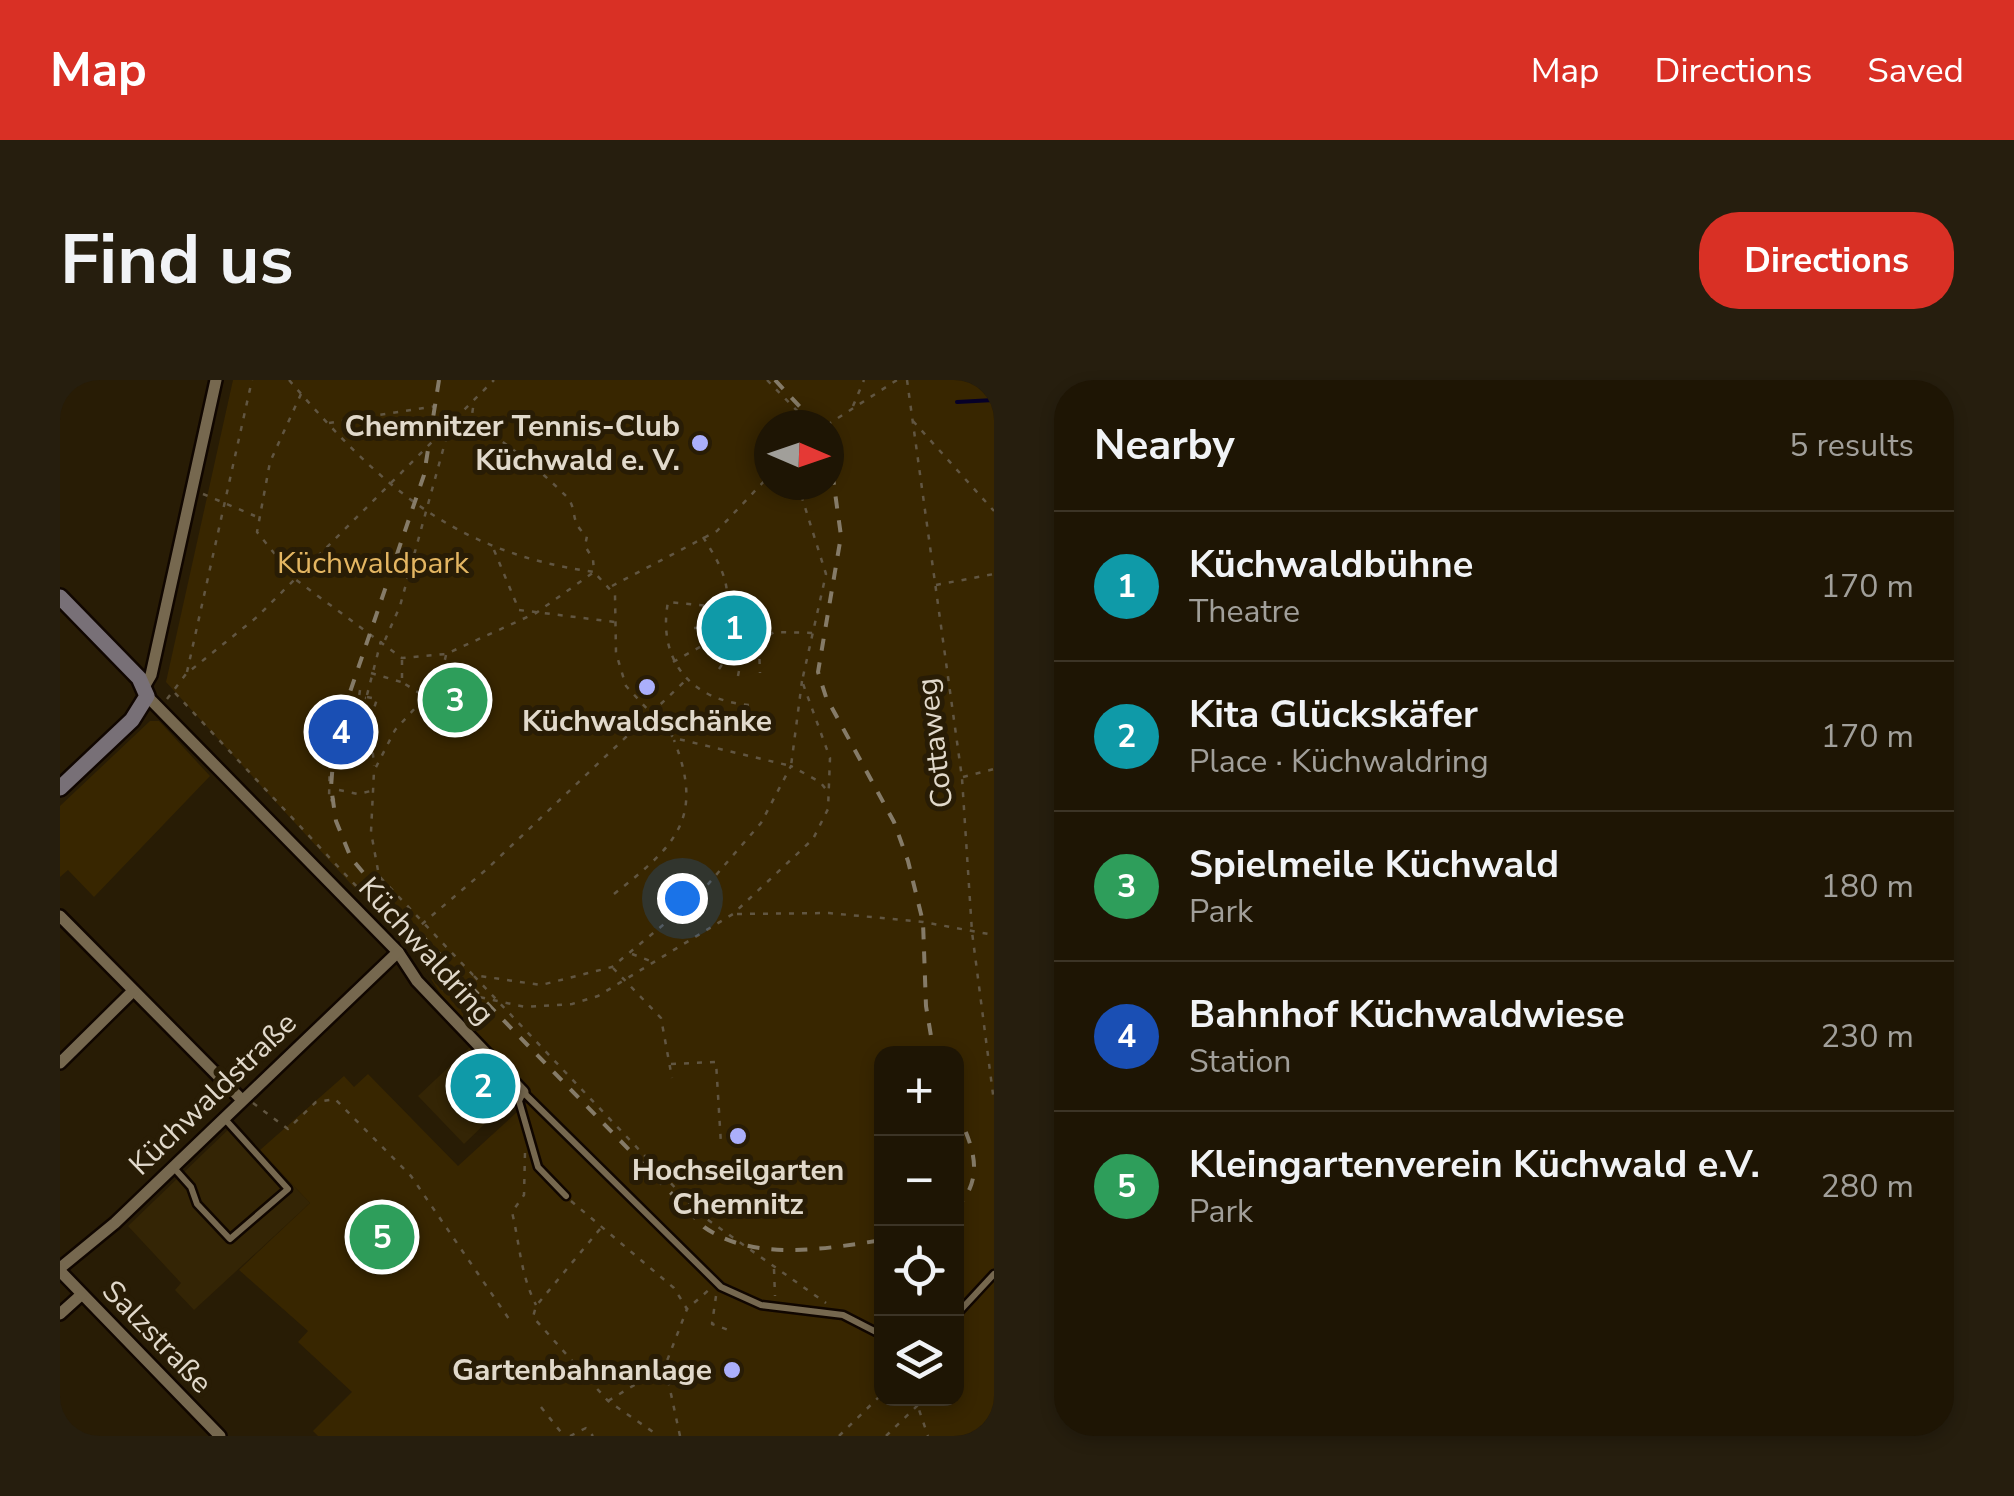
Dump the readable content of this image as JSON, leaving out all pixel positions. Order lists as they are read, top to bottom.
{
  "streets": {
    "street": ["Küchwaldring", "Küchwaldstraße", "Salzstraße"],
    "path": ["Cottaweg"]
  },
  "crossings": [
    ["Küchwaldring", "Küchwaldstraße"],
    ["Küchwaldstraße", "Salzstraße"]
  ],
  "parks": ["Küchwaldpark"],
  "places": [
    "Chemnitzer Tennis-Club Küchwald e. V.",
    "Küchwaldschänke",
    "Hochseilgarten Chemnitz",
    "Gartenbahnanlage"
  ],
  "north": "right",
  "page": {
    "header": "Map",
    "nav": ["Map", "Directions", "Saved"],
    "title": "Find us",
    "buttons": "Directions",
    "heading": ["Nearby", "5 results"],
    "list": [
      {
        "mark": "1",
        "name": "Küchwaldbühne",
        "note": "Theatre",
        "value": "170 m"
      },
      {
        "mark": "2",
        "name": "Kita Glückskäfer",
        "note": "Place · Küchwaldring",
        "value": "170 m"
      },
      {
        "mark": "3",
        "name": "Spielmeile Küchwald",
        "note": "Park",
        "value": "180 m"
      },
      {
        "mark": "4",
        "name": "Bahnhof Küchwaldwiese",
        "note": "Station",
        "value": "230 m"
      },
      {
        "mark": "5",
        "name": "Kleingartenverein Küchwald e.V.",
        "note": "Park",
        "value": "280 m"
      }
    ],
    "pins": [
      "1",
      "3",
      "4",
      "2",
      "5"
    ],
    "map_buttons": ["+", "−"]
  }
}
